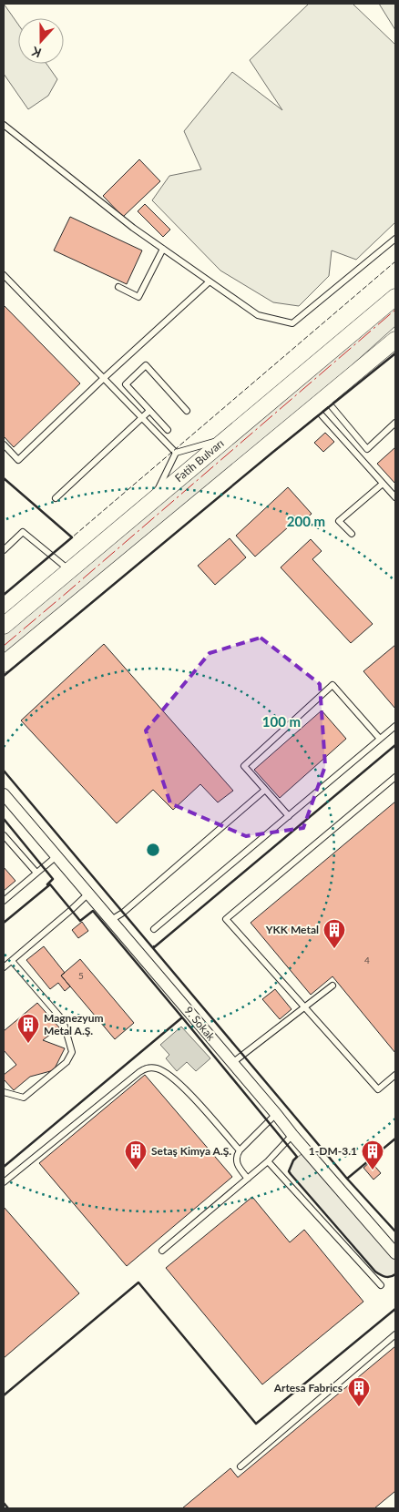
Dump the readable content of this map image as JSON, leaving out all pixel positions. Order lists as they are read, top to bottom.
{
  "streets": {
    "main road": ["Fatih Bulvarı"],
    "street": ["9. Sokak"]
  },
  "places": {
    "building": [
      "YKK Metal",
      "Magnezyum Metal A.Ş.",
      "Setaş Kimya A.Ş.",
      "1-DM-3.1",
      "Artesa Fabrics"
    ]
  },
  "house_numbers": ["4", "5"],
  "north": "bottom",
  "rings": ["200 m", "100 m"]
}
